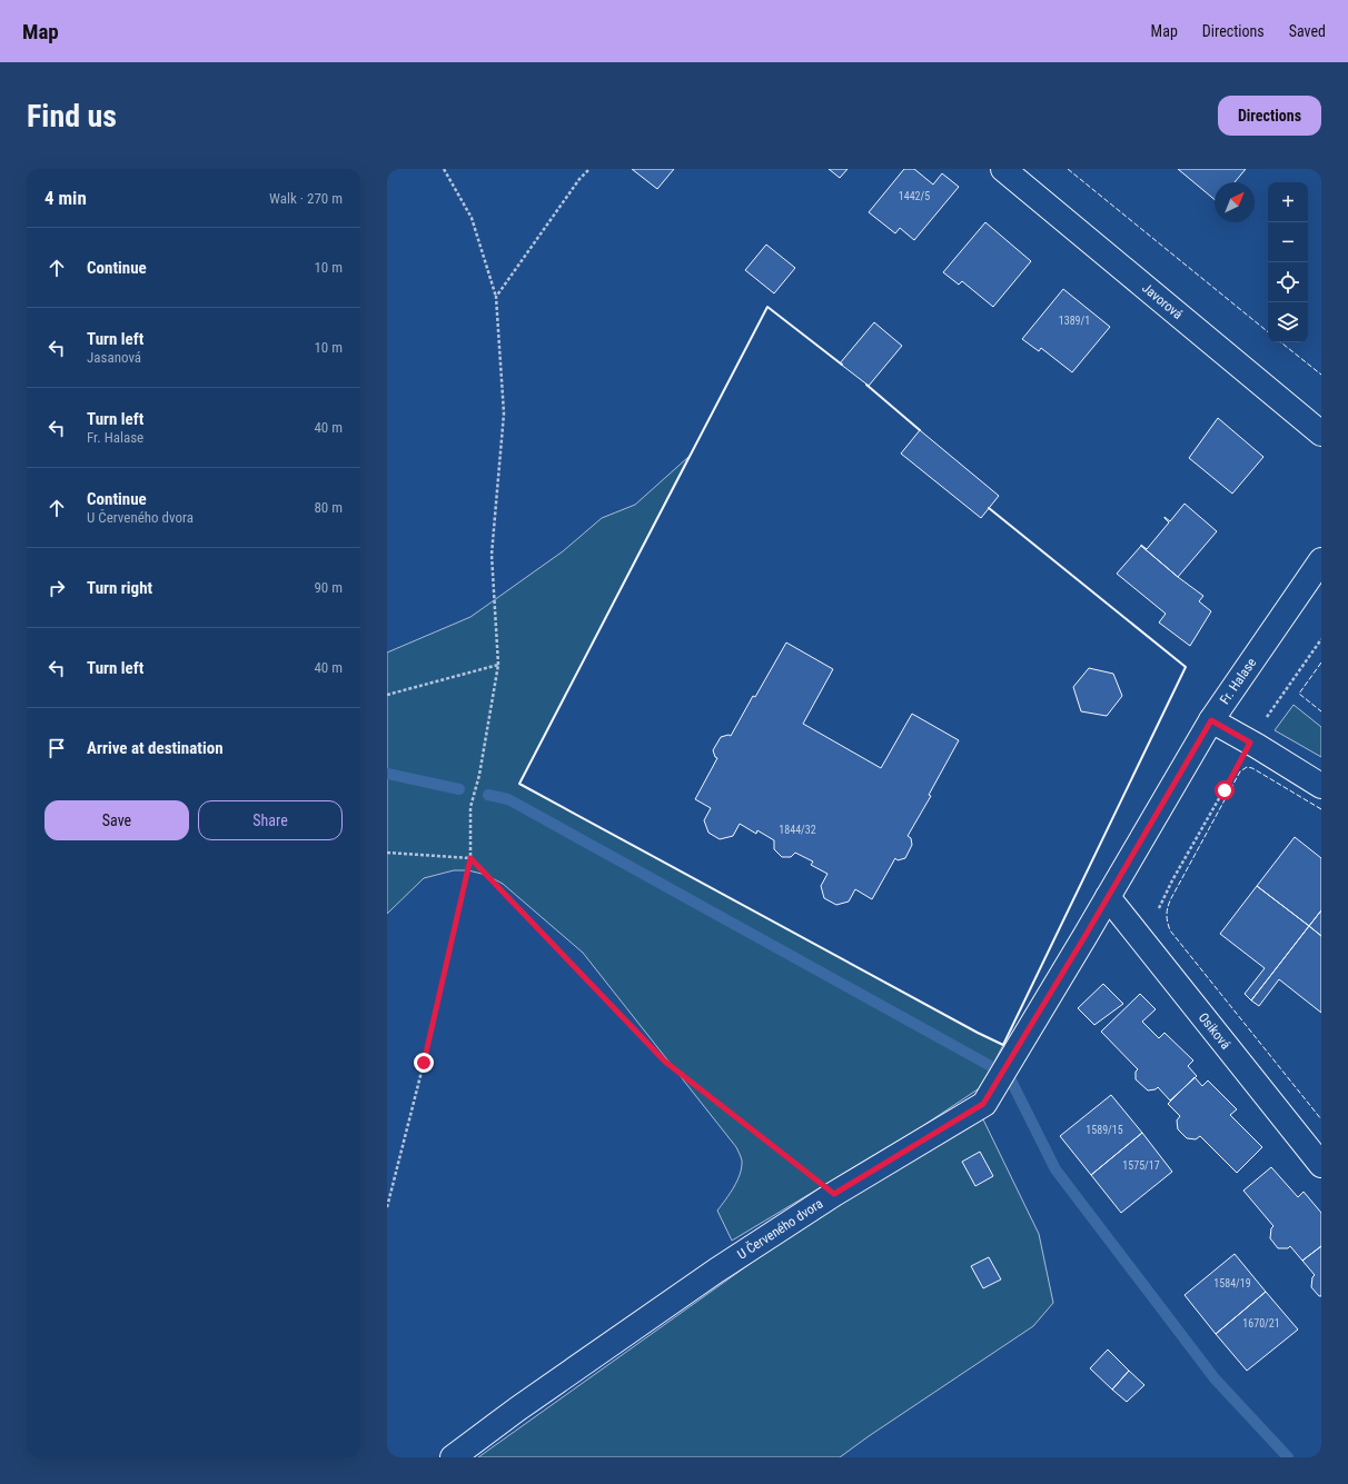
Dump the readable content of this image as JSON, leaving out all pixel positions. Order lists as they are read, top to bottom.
{
  "streets": {
    "street": [
      "Javorová",
      "Fr. Halase",
      "Osiková",
      "U Červeného dvora"
    ]
  },
  "crossings": [
    ["Fr. Halase", "Osiková"],
    ["Fr. Halase", "U Červeného dvora"],
    ["Osiková", "U Červeného dvora"]
  ],
  "house_numbers": [
    "1442/5",
    "1389/1",
    "1844/32",
    "1589/15",
    "1575/17",
    "1584/19",
    "1670/21"
  ],
  "north": "top right",
  "page": {
    "header": "Map",
    "nav": ["Map", "Directions", "Saved"],
    "buttons": [
      "Directions",
      ["Save", "Share"]
    ],
    "title": "Find us",
    "heading": ["4 min", "Walk · 270 m"],
    "map_buttons": ["+", "−"],
    "list": [
      ["Continue", "10 m"],
      ["Turn left", "Jasanová", "10 m"],
      ["Turn left", "Fr. Halase", "40 m"],
      ["Continue", "U Červeného dvora", "80 m"],
      ["Turn right", "90 m"],
      ["Turn left", "40 m"],
      "Arrive at destination"
    ]
  }
}
